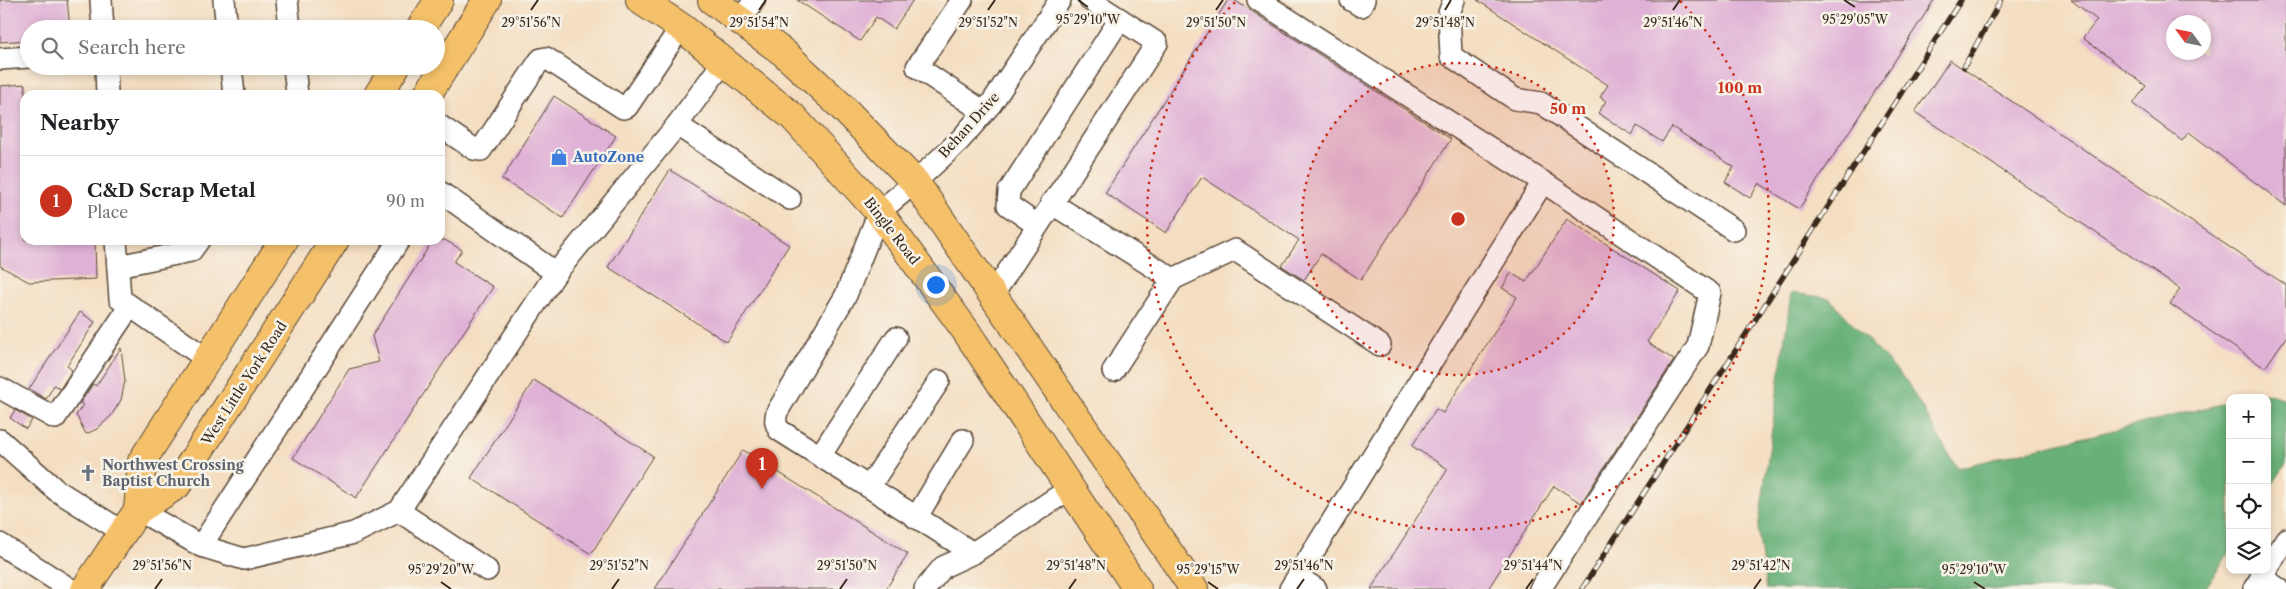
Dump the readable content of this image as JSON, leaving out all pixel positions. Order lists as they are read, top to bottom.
{
  "streets": {
    "main road": ["Bingle Road", "West Little York Road"],
    "street": ["Behan Drive"]
  },
  "crossings": [
    ["Behan Drive", "Bingle Road"]
  ],
  "places": {
    "shop": ["AutoZone"],
    "church": ["Northwest Crossing Baptist Church"]
  },
  "north": "top left",
  "page": {
    "search": "Search here",
    "heading": "Nearby",
    "list": [
      {
        "mark": "1",
        "name": "C&D Scrap Metal",
        "note": "Place",
        "value": "90 m"
      }
    ],
    "map_buttons": ["+", "−"],
    "pins": "1"
  },
  "coordinates": [
    "95°29'05\"W",
    "95°29'10\"W",
    "29°51'56\"N",
    "29°51'54\"N",
    "29°51'52\"N",
    "29°51'50\"N",
    "29°51'48\"N",
    "29°51'46\"N",
    "29°51'44\"N",
    "29°51'42\"N",
    "95°29'20\"W",
    "95°29'15\"W"
  ],
  "rings": ["100 m", "50 m"]
}
